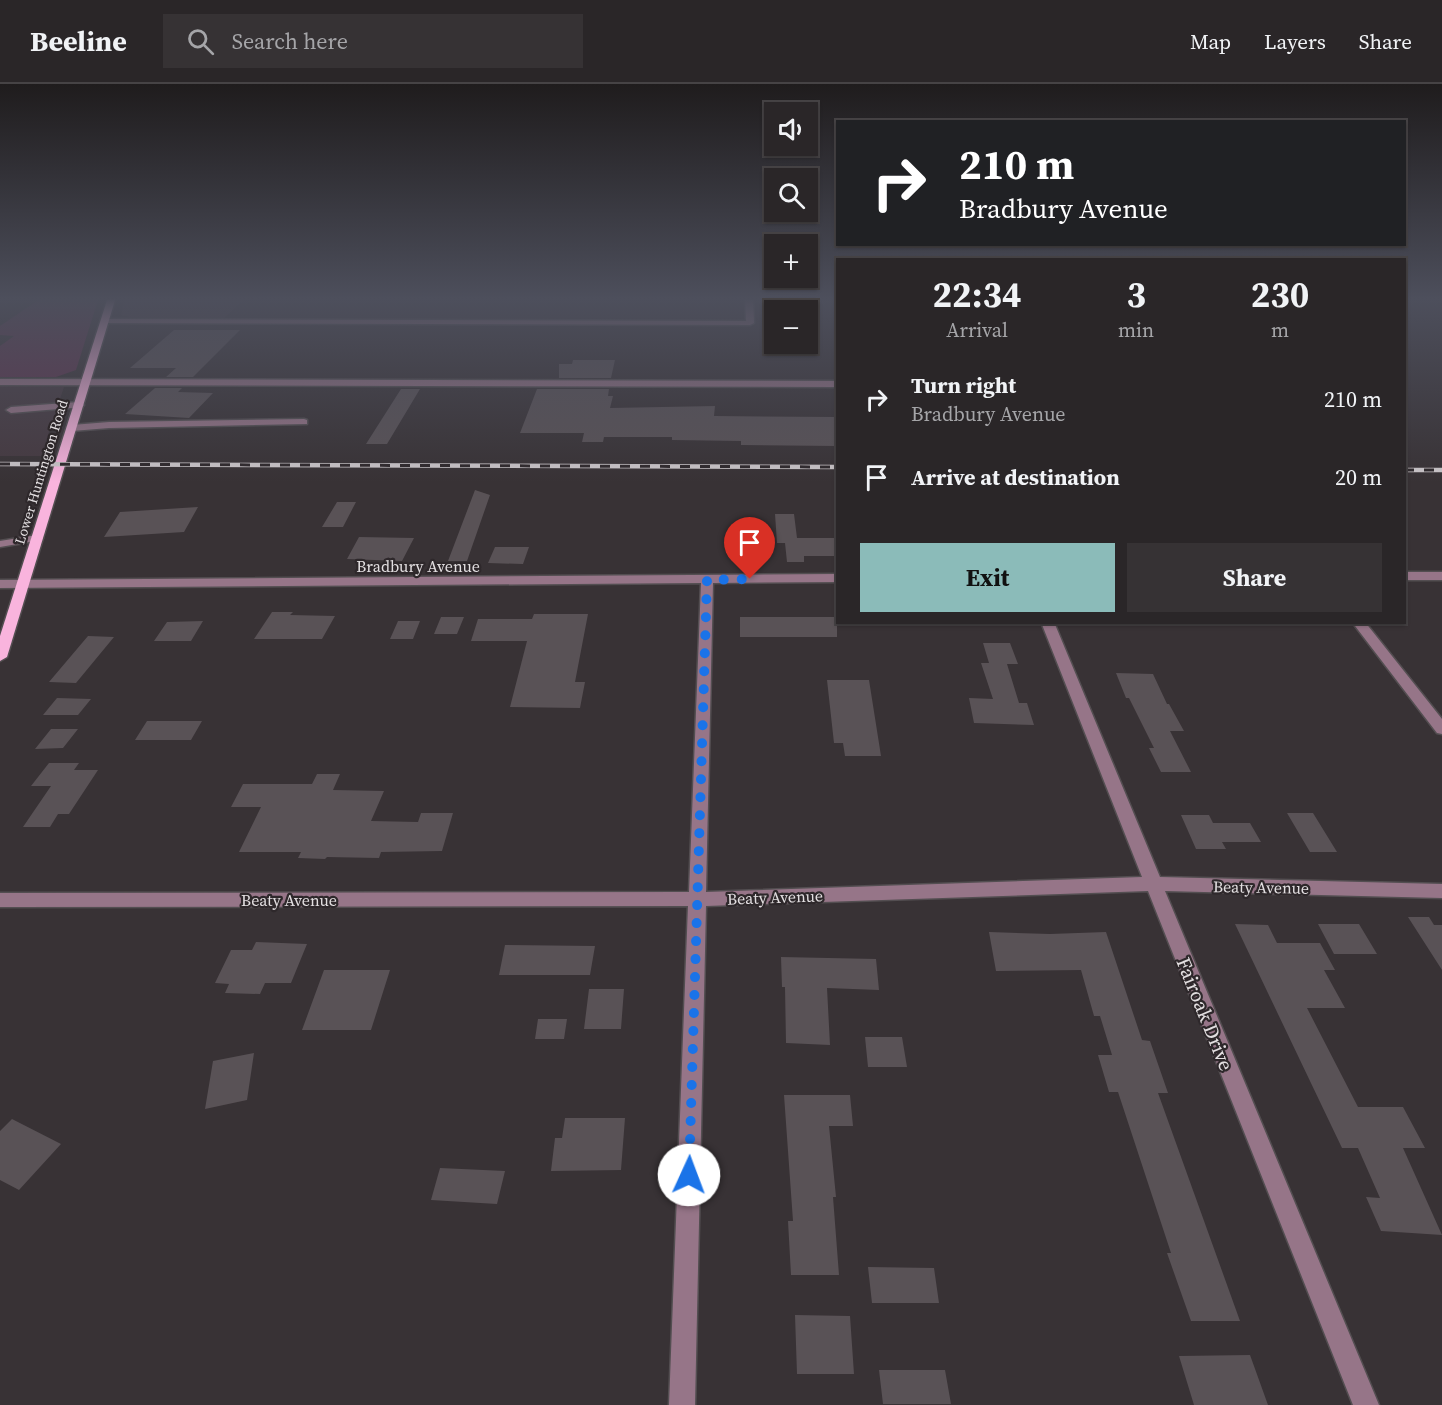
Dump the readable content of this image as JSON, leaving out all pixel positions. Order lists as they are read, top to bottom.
{
  "streets": {
    "main road": ["Lower Huntington Road"],
    "street": ["Bradbury Avenue", "Beaty Avenue", "Fairoak Drive"]
  },
  "crossings": [
    ["Lower Huntington Road", "Bradbury Avenue"],
    ["Beaty Avenue", "Fairoak Drive"]
  ],
  "page": {
    "header": "Beeline",
    "search": "Search here",
    "nav": ["Map", "Layers", "Share"],
    "map_buttons": ["+", "−"],
    "turn": ["210 m", "Bradbury Avenue"],
    "eta": [
      "22:34",
      "Arrival",
      "3",
      "min",
      "230",
      "m"
    ],
    "list": [
      {
        "name": "Turn right",
        "note": "Bradbury Avenue",
        "value": "210 m"
      },
      {
        "name": "Arrive at destination",
        "value": "20 m"
      }
    ],
    "buttons": ["Exit", "Share"]
  }
}
